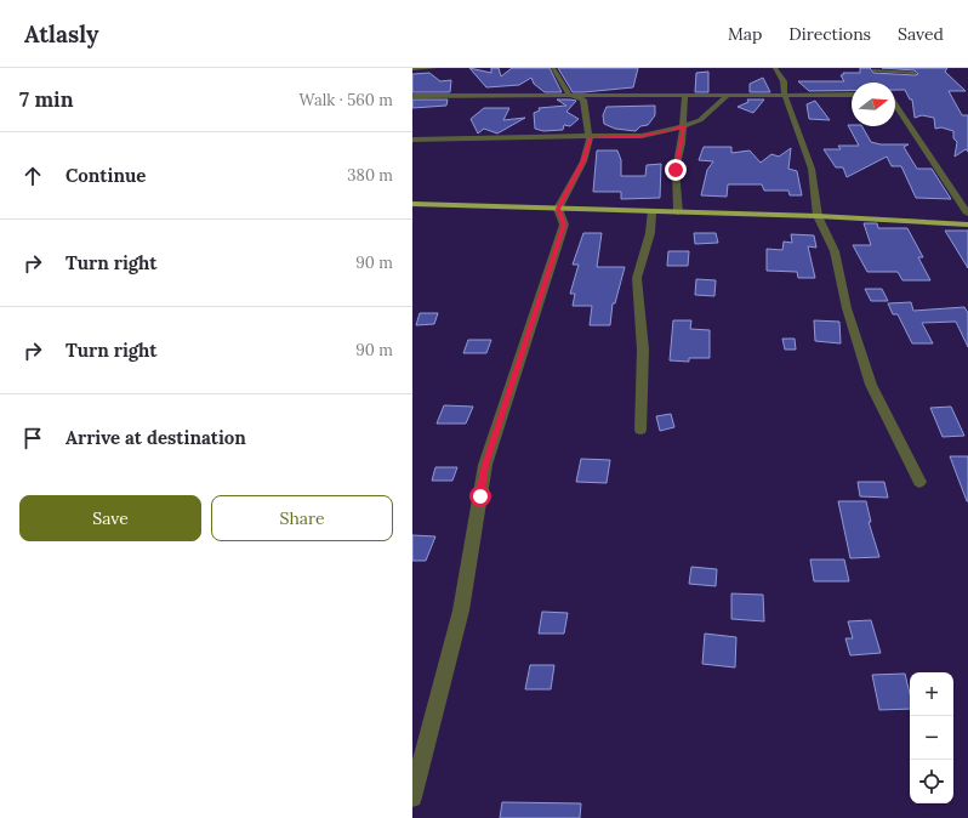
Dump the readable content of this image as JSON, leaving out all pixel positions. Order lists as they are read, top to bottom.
{
  "north": "right",
  "page": {
    "header": "Atlasly",
    "nav": ["Map", "Directions", "Saved"],
    "heading": ["7 min", "Walk · 560 m"],
    "list": [
      ["Continue", "380 m"],
      ["Turn right", "90 m"],
      ["Turn right", "90 m"],
      "Arrive at destination"
    ],
    "buttons": ["Save", "Share"],
    "map_buttons": ["+", "−"]
  }
}
